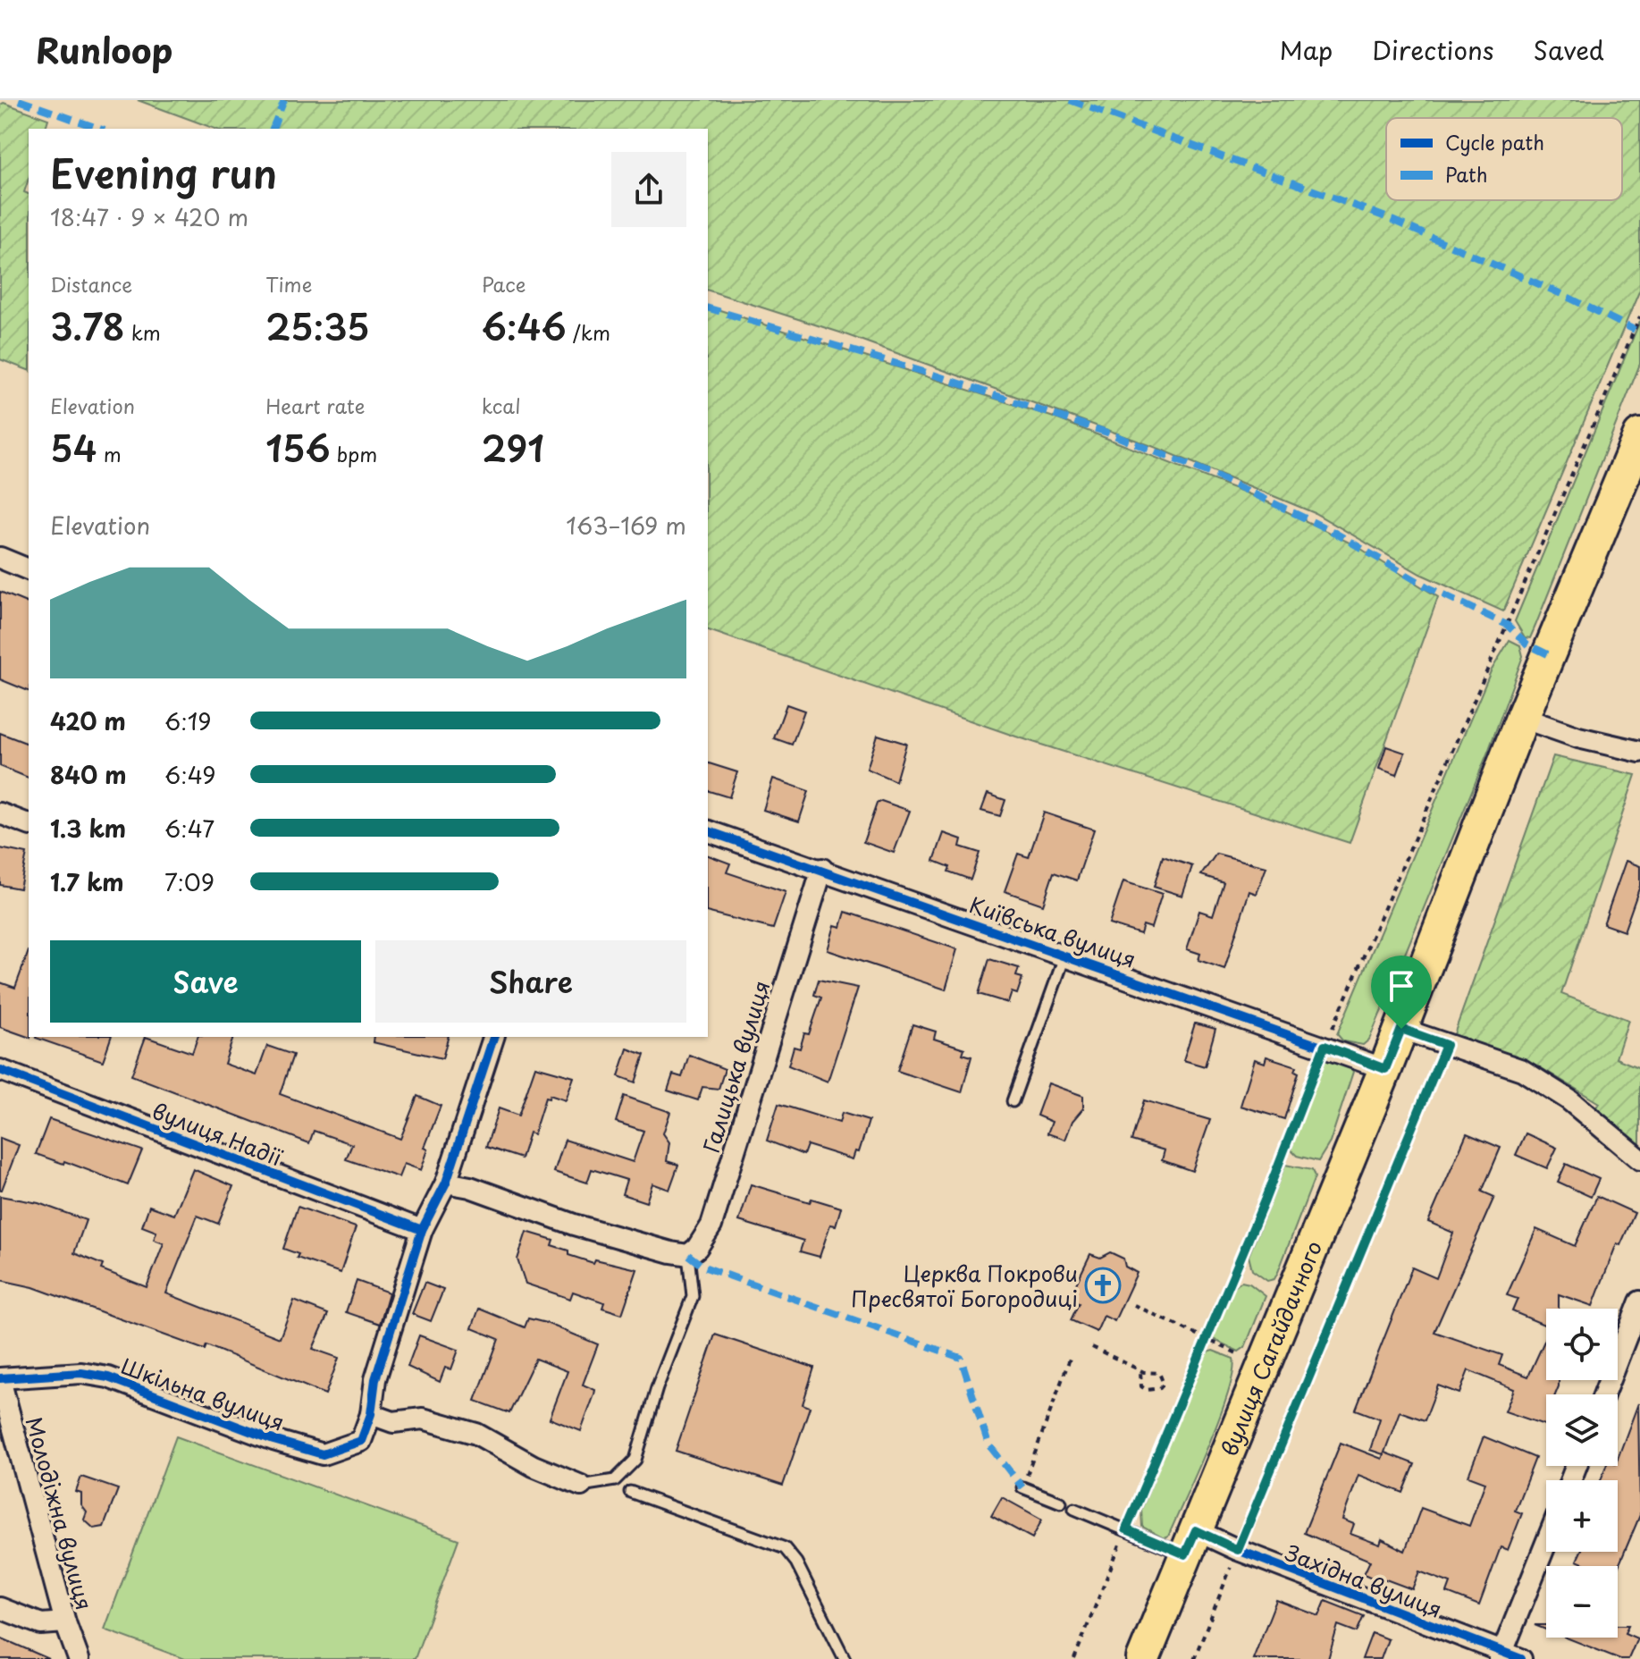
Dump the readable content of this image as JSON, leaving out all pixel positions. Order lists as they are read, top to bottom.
{
  "streets": {
    "main road": ["вулиця Сагайдачного"],
    "street": [
      "Київська вулиця",
      "Галицька вулиця",
      "вулиця Надії",
      "Шкільна вулиця",
      "Молодіжна вулиця",
      "Західна вулиця"
    ]
  },
  "crossings": [
    ["Київська вулиця", "Галицька вулиця"],
    ["Київська вулиця", "вулиця Сагайдачного"],
    ["вулиця Сагайдачного", "Західна вулиця"],
    ["Шкільна вулиця", "Молодіжна вулиця"]
  ],
  "places": {
    "church": ["Церква Покрови Пресвятої Богородиці"]
  },
  "legend": ["Cycle path", "Path"],
  "page": {
    "header": "Runloop",
    "nav": ["Map", "Directions", "Saved"],
    "heading": ["Evening run", "18:47 · 9 × 420 m"],
    "stats": [
      ["Distance", "3.78 km"],
      ["Time", "25:35"],
      ["Pace", "6:46 /km"],
      ["Elevation", "54 m"],
      ["Heart rate", "156 bpm"],
      ["kcal", "291"]
    ],
    "chart": ["Elevation", "163–169 m"],
    "list": [
      {
        "name": "420 m",
        "note": "6:19"
      },
      {
        "name": "840 m",
        "note": "6:49"
      },
      {
        "name": "1.3 km",
        "note": "6:47"
      },
      {
        "name": "1.7 km",
        "note": "7:09"
      }
    ],
    "buttons": ["Save", "Share"],
    "map_buttons": ["+", "−"]
  }
}
